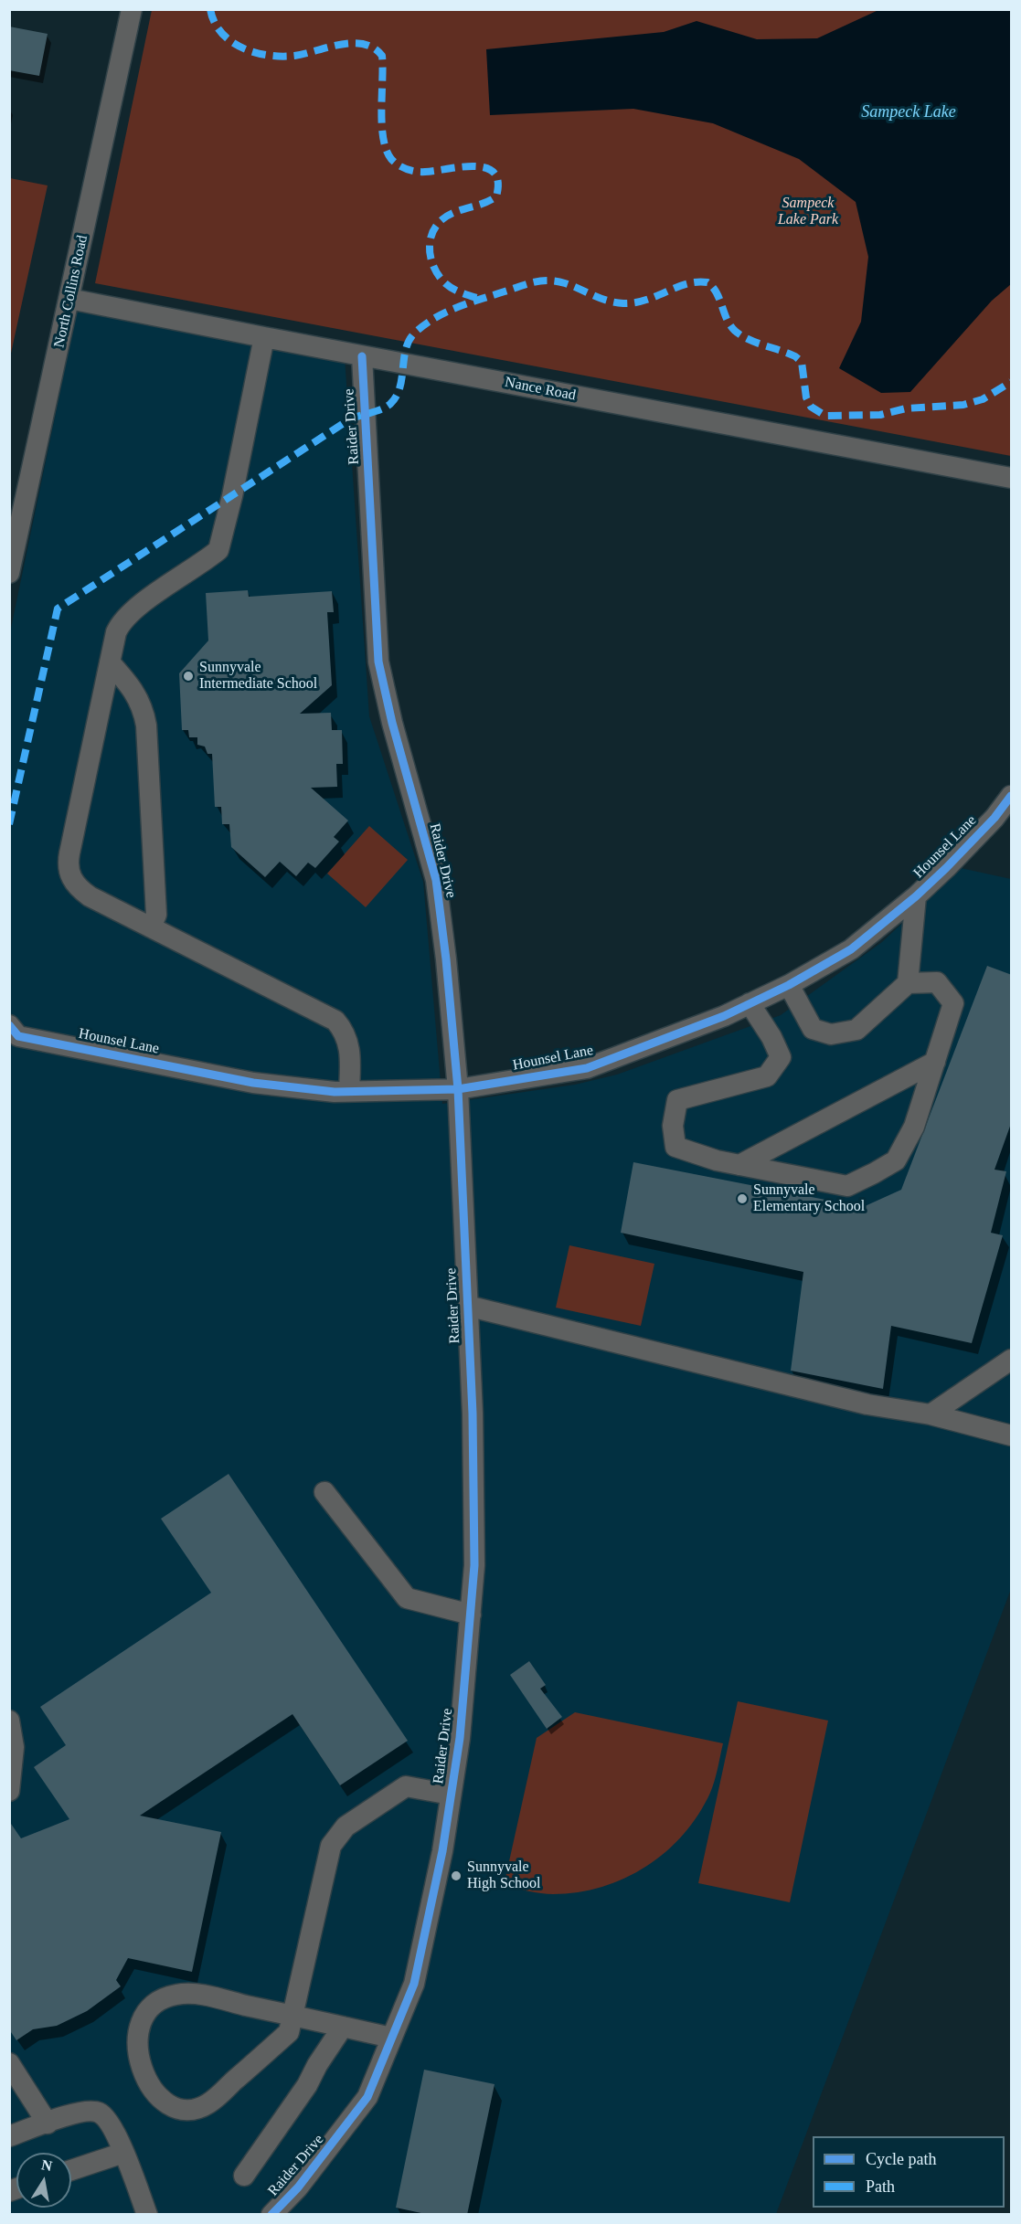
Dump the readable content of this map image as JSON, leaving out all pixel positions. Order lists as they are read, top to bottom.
{
  "streets": {
    "street": [
      "North Collins Road",
      "Nance Road",
      "Raider Drive",
      "Hounsel Lane"
    ]
  },
  "crossings": [
    ["North Collins Road", "Nance Road"],
    ["Nance Road", "Raider Drive"],
    ["Raider Drive", "Hounsel Lane"]
  ],
  "water": ["Sampeck Lake"],
  "parks": ["Sampeck Lake Park"],
  "places": ["Sunnyvale Intermediate School", "Sunnyvale Elementary School", "Sunnyvale High School"],
  "legend": ["Cycle path", "Path"],
  "north": "top"
}
